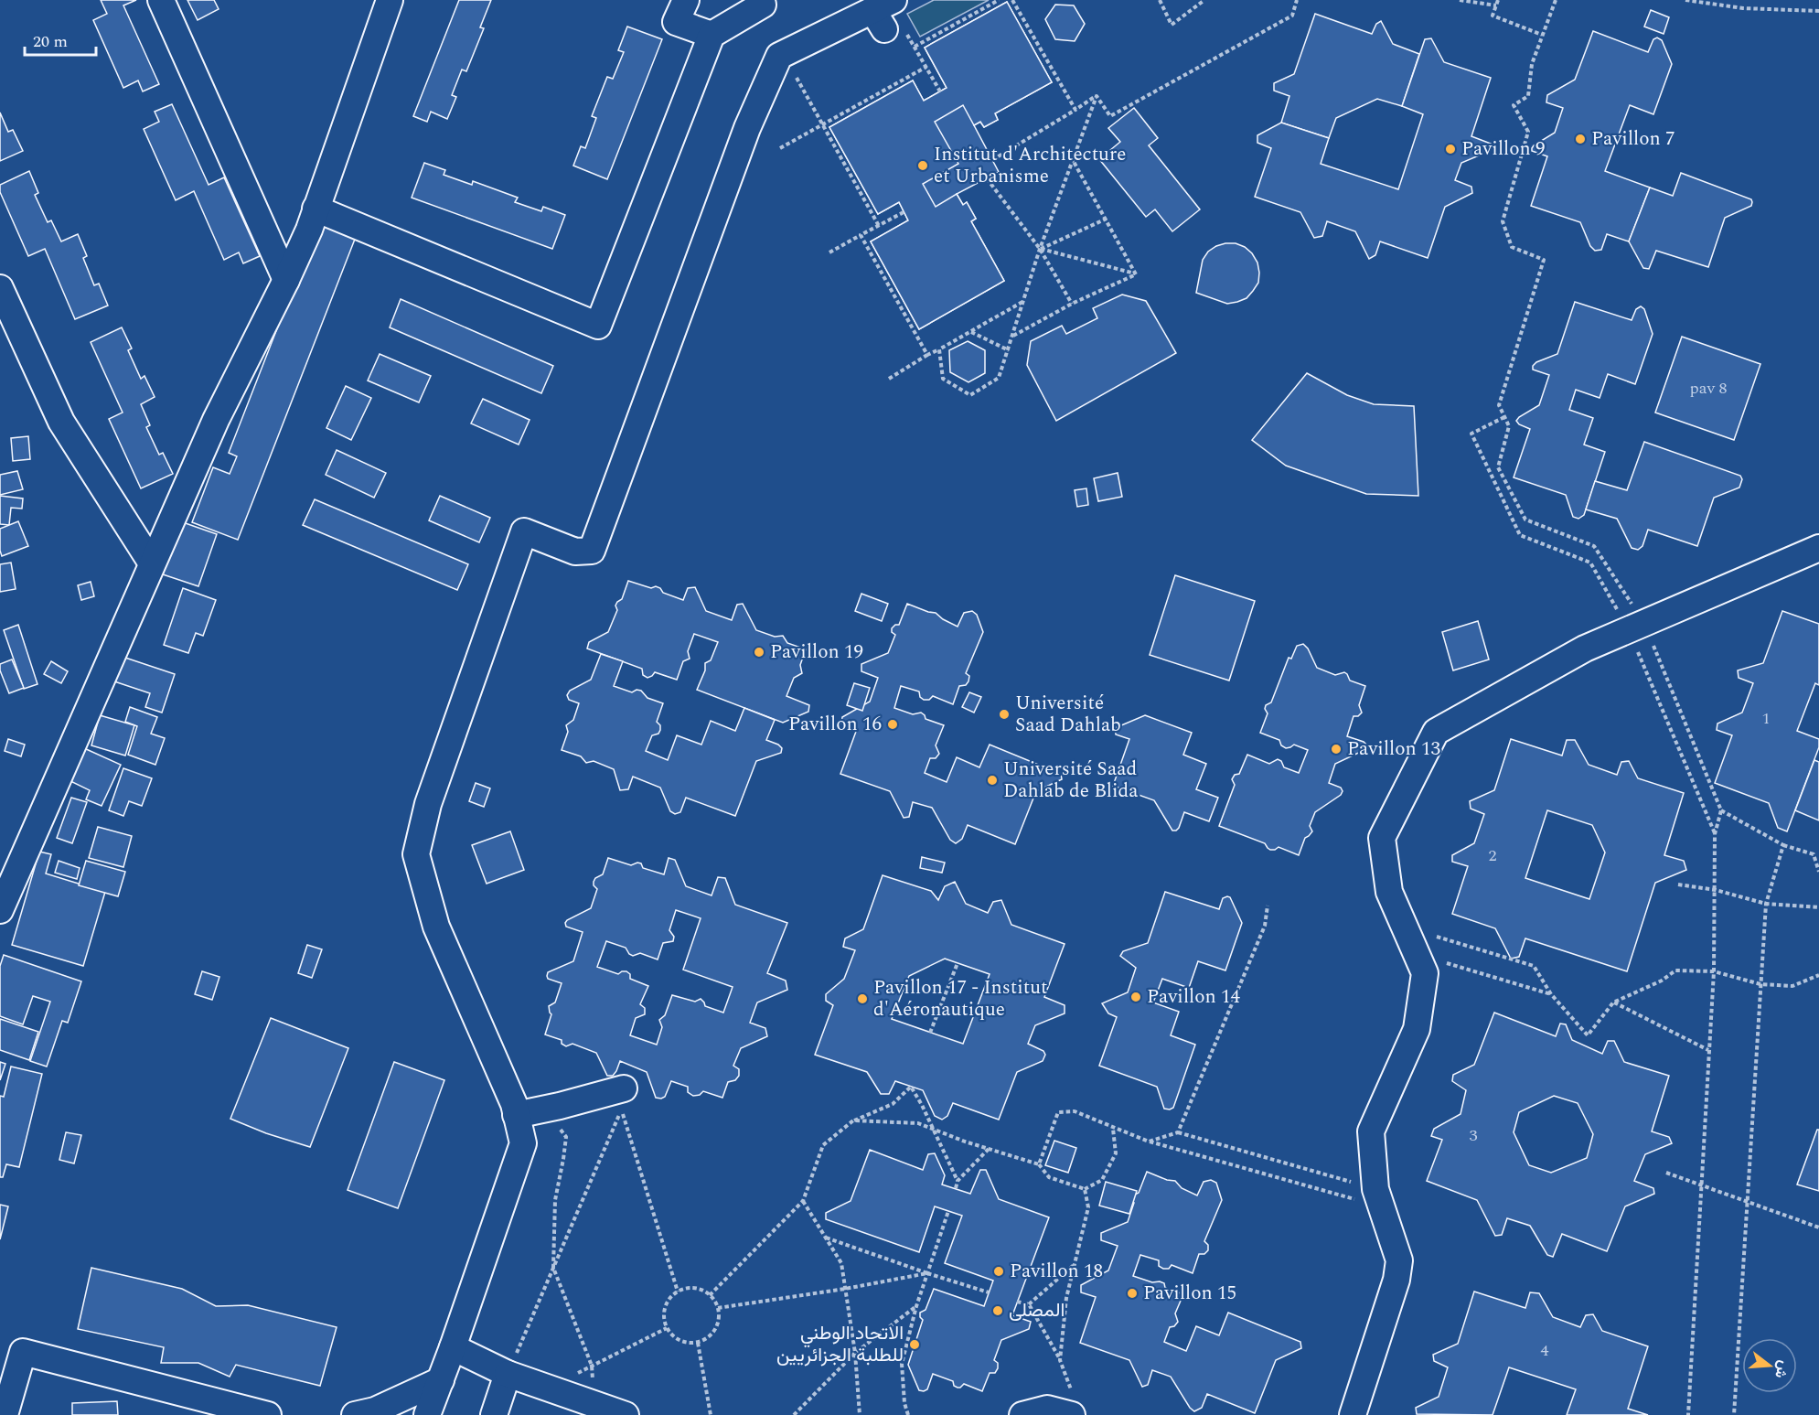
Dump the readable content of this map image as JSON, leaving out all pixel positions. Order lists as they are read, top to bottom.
{
  "places": [
    "Pavillon 7",
    "Pavillon 9",
    "Institut d'Architecture et Urbanisme",
    "Pavillon 19",
    "Université Saad Dahlab",
    "Pavillon 16",
    "Pavillon 13",
    "Université Saad Dahlab de Blida",
    "Pavillon 14",
    "Pavillon 17 - Institut d'Aéronautique",
    "Pavillon 18",
    "Pavillon 15",
    "المصلى",
    "الاتحاد الوطني للطلبة الجزائريين"
  ],
  "house_numbers": [
    "pav 8",
    "1",
    "2",
    "3",
    "4"
  ],
  "scale_bar": "20 m",
  "north": "right"
}
